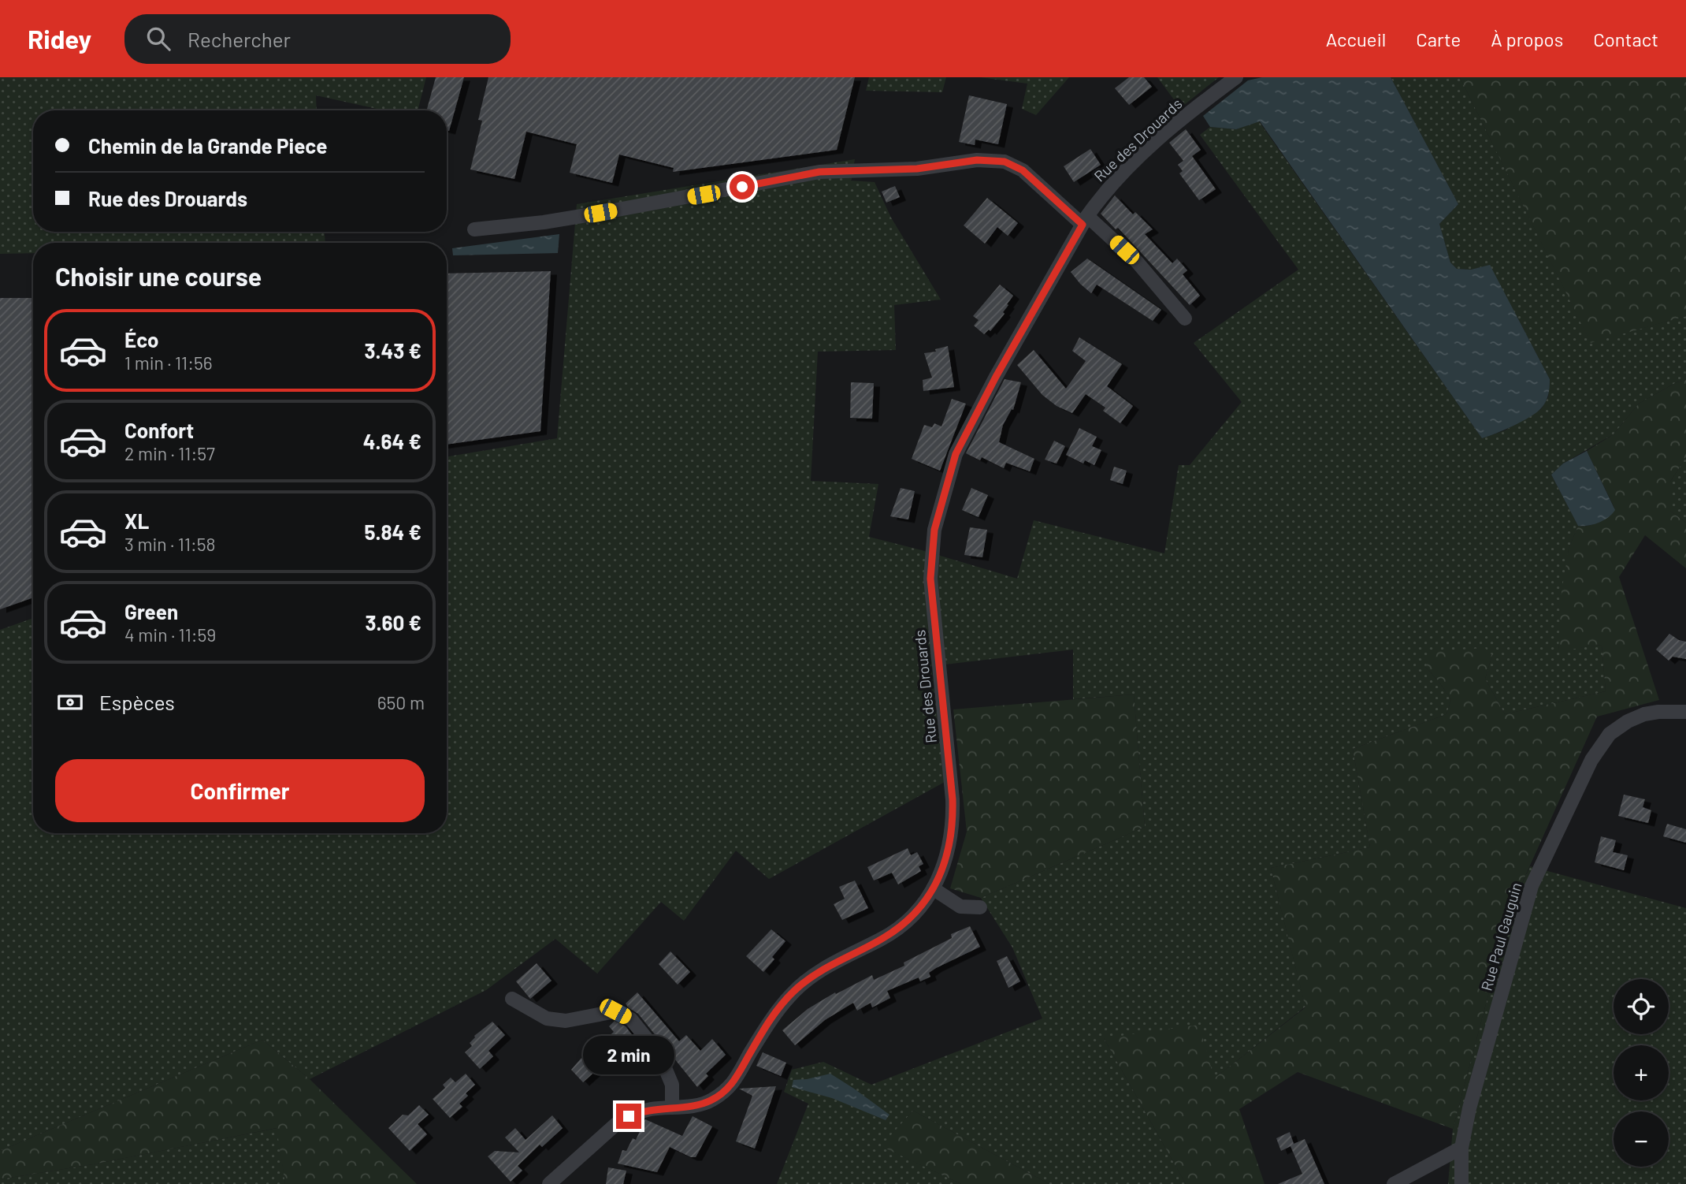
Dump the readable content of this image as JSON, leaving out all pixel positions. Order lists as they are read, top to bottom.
{
  "streets": {
    "street": ["Rue des Drouards", "Rue Paul Gauguin"]
  },
  "page": {
    "header": "Ridey",
    "search": "Rechercher",
    "nav": [
      "Accueil",
      "Carte",
      "À propos",
      "Contact"
    ],
    "banner": ["Chemin de la Grande Piece", "Rue des Drouards"],
    "heading": "Choisir une course",
    "list": [
      {
        "name": "Éco",
        "note": "1 min · 11:56",
        "value": "3.43 €"
      },
      {
        "name": "Confort",
        "note": "2 min · 11:57",
        "value": "4.64 €"
      },
      {
        "name": "XL",
        "note": "3 min · 11:58",
        "value": "5.84 €"
      },
      {
        "name": "Green",
        "note": "4 min · 11:59",
        "value": "3.60 €"
      }
    ],
    "pay": ["Espèces", "650 m"],
    "buttons": "Confirmer",
    "map_buttons": ["+", "−"],
    "bubble": "2 min"
  }
}
